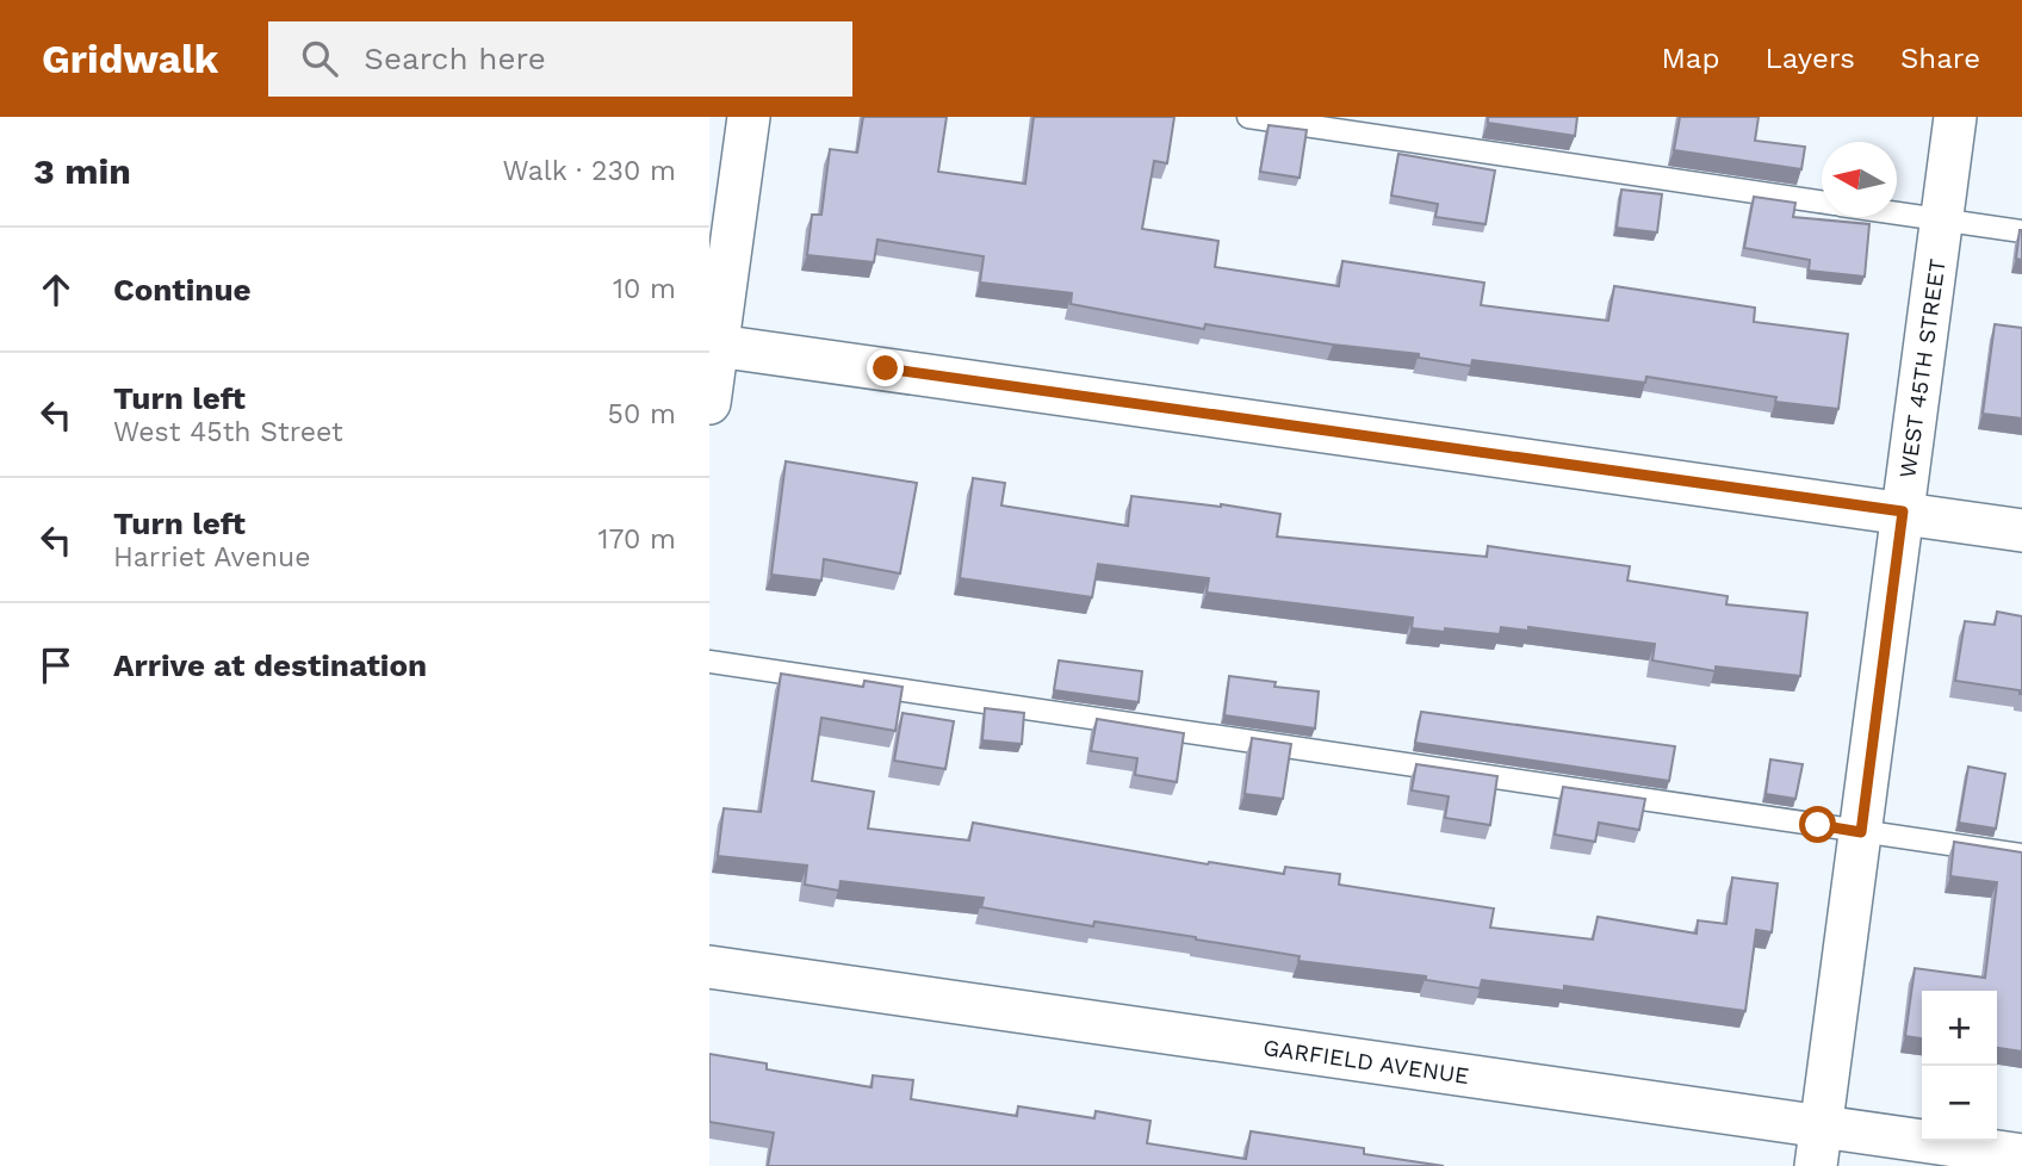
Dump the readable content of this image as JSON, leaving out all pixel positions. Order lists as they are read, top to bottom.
{
  "streets": {
    "street": ["WEST 45TH STREET", "GARFIELD AVENUE"]
  },
  "crossings": [
    ["WEST 45TH STREET", "GARFIELD AVENUE"]
  ],
  "north": "left",
  "page": {
    "header": "Gridwalk",
    "search": "Search here",
    "nav": ["Map", "Layers", "Share"],
    "heading": ["3 min", "Walk · 230 m"],
    "list": [
      ["Continue", "10 m"],
      ["Turn left", "West 45th Street", "50 m"],
      ["Turn left", "Harriet Avenue", "170 m"],
      "Arrive at destination"
    ],
    "map_buttons": ["+", "−"]
  }
}
